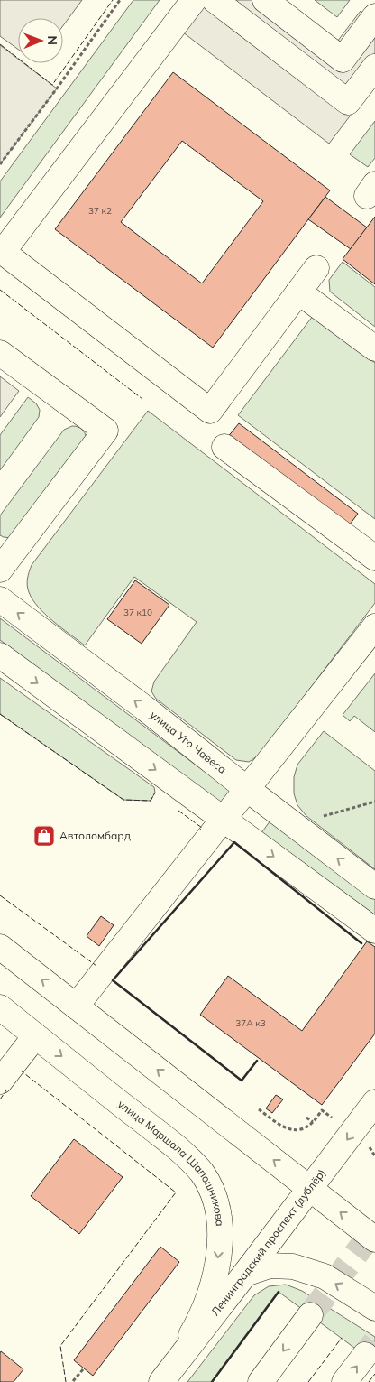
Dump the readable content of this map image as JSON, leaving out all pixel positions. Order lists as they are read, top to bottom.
{
  "streets": {
    "street": ["улица Уго Чавеса", "улица Маршала Шапошникова", "Ленинградский проспект (дублёр)"]
  },
  "crossings": [
    ["улица Маршала Шапошникова", "Ленинградский проспект (дублёр)"]
  ],
  "one_way": ["улица Маршала Шапошникова"],
  "places": {
    "shop": ["Автоломбард"]
  },
  "house_numbers": ["37 к2", "37 к10", "37А к3"],
  "north": "right"
}
